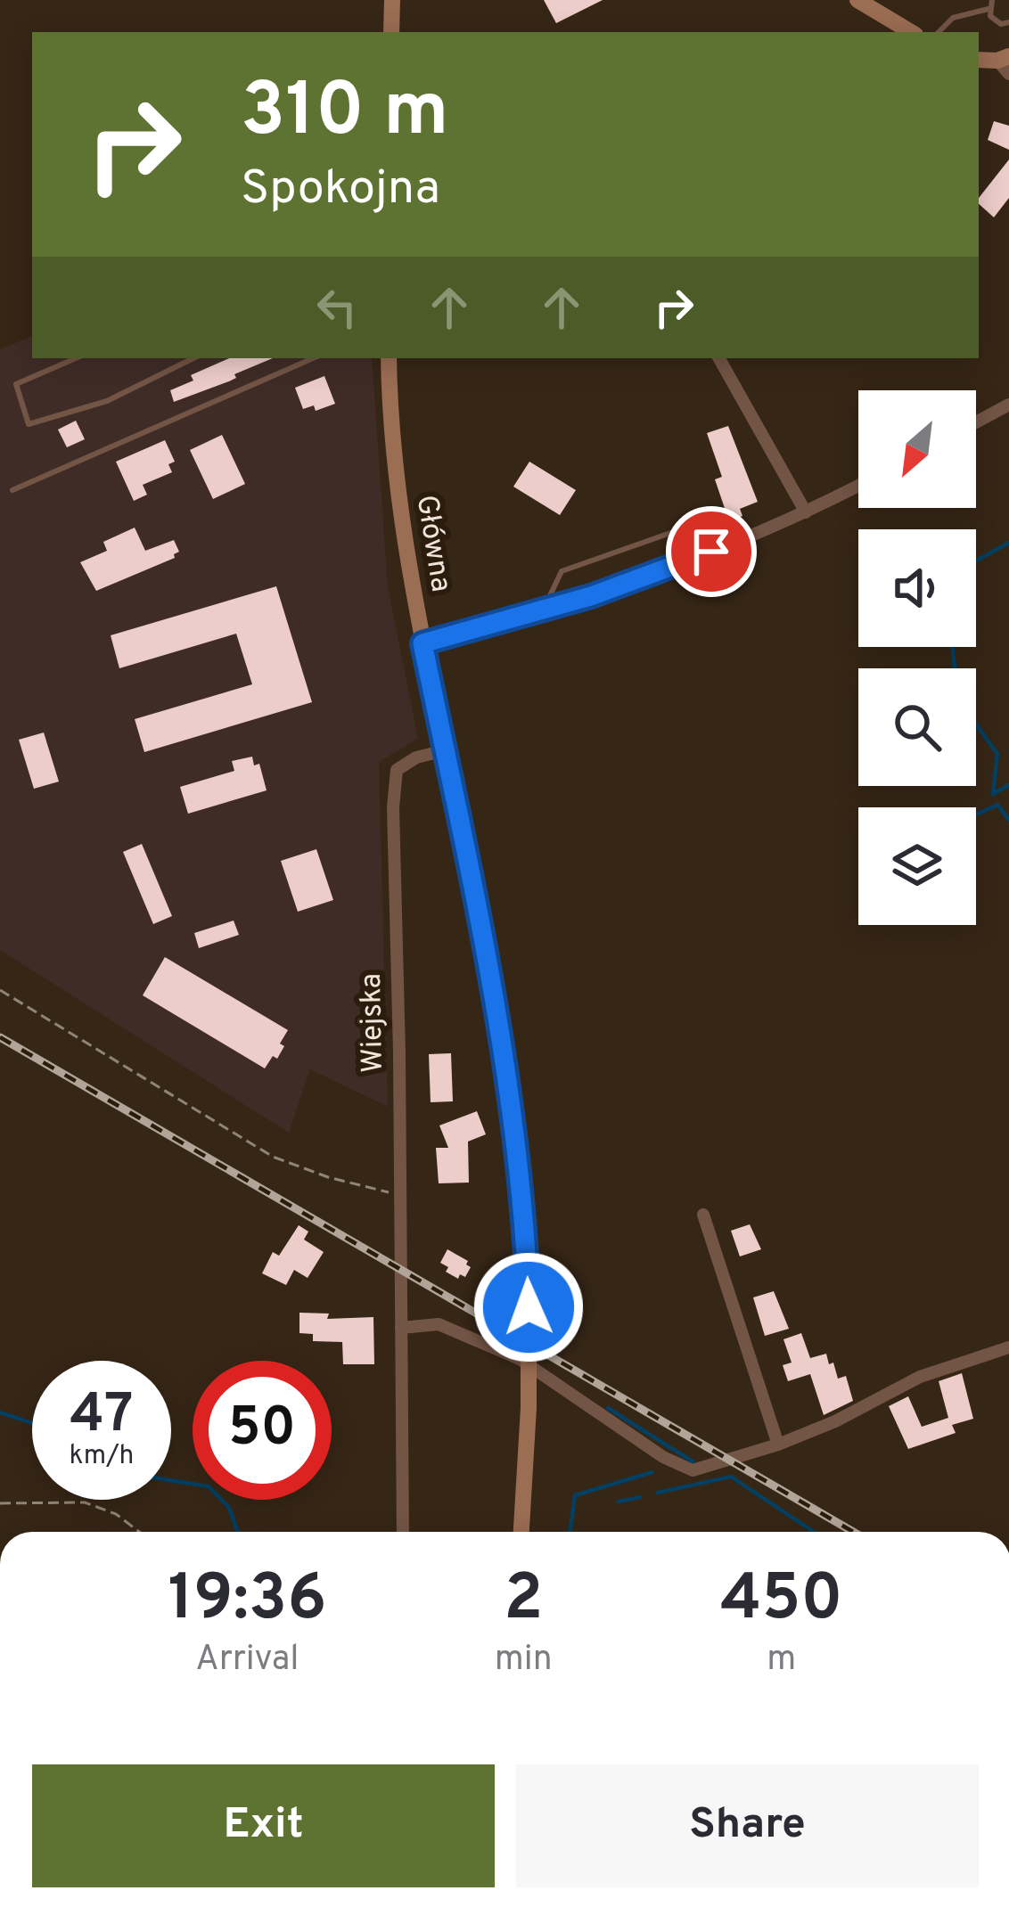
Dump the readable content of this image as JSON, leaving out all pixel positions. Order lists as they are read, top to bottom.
{
  "streets": {
    "main road": ["Główna"],
    "street": ["Wiejska"]
  },
  "crossings": [
    ["Główna", "Wiejska"]
  ],
  "north": "bottom left",
  "page": {
    "turn": ["310 m", "Spokojna"],
    "speed": "47 km/h",
    "limit": "50",
    "eta": [
      "19:36",
      "Arrival",
      "2",
      "min",
      "450",
      "m"
    ],
    "buttons": ["Exit", "Share"]
  }
}
